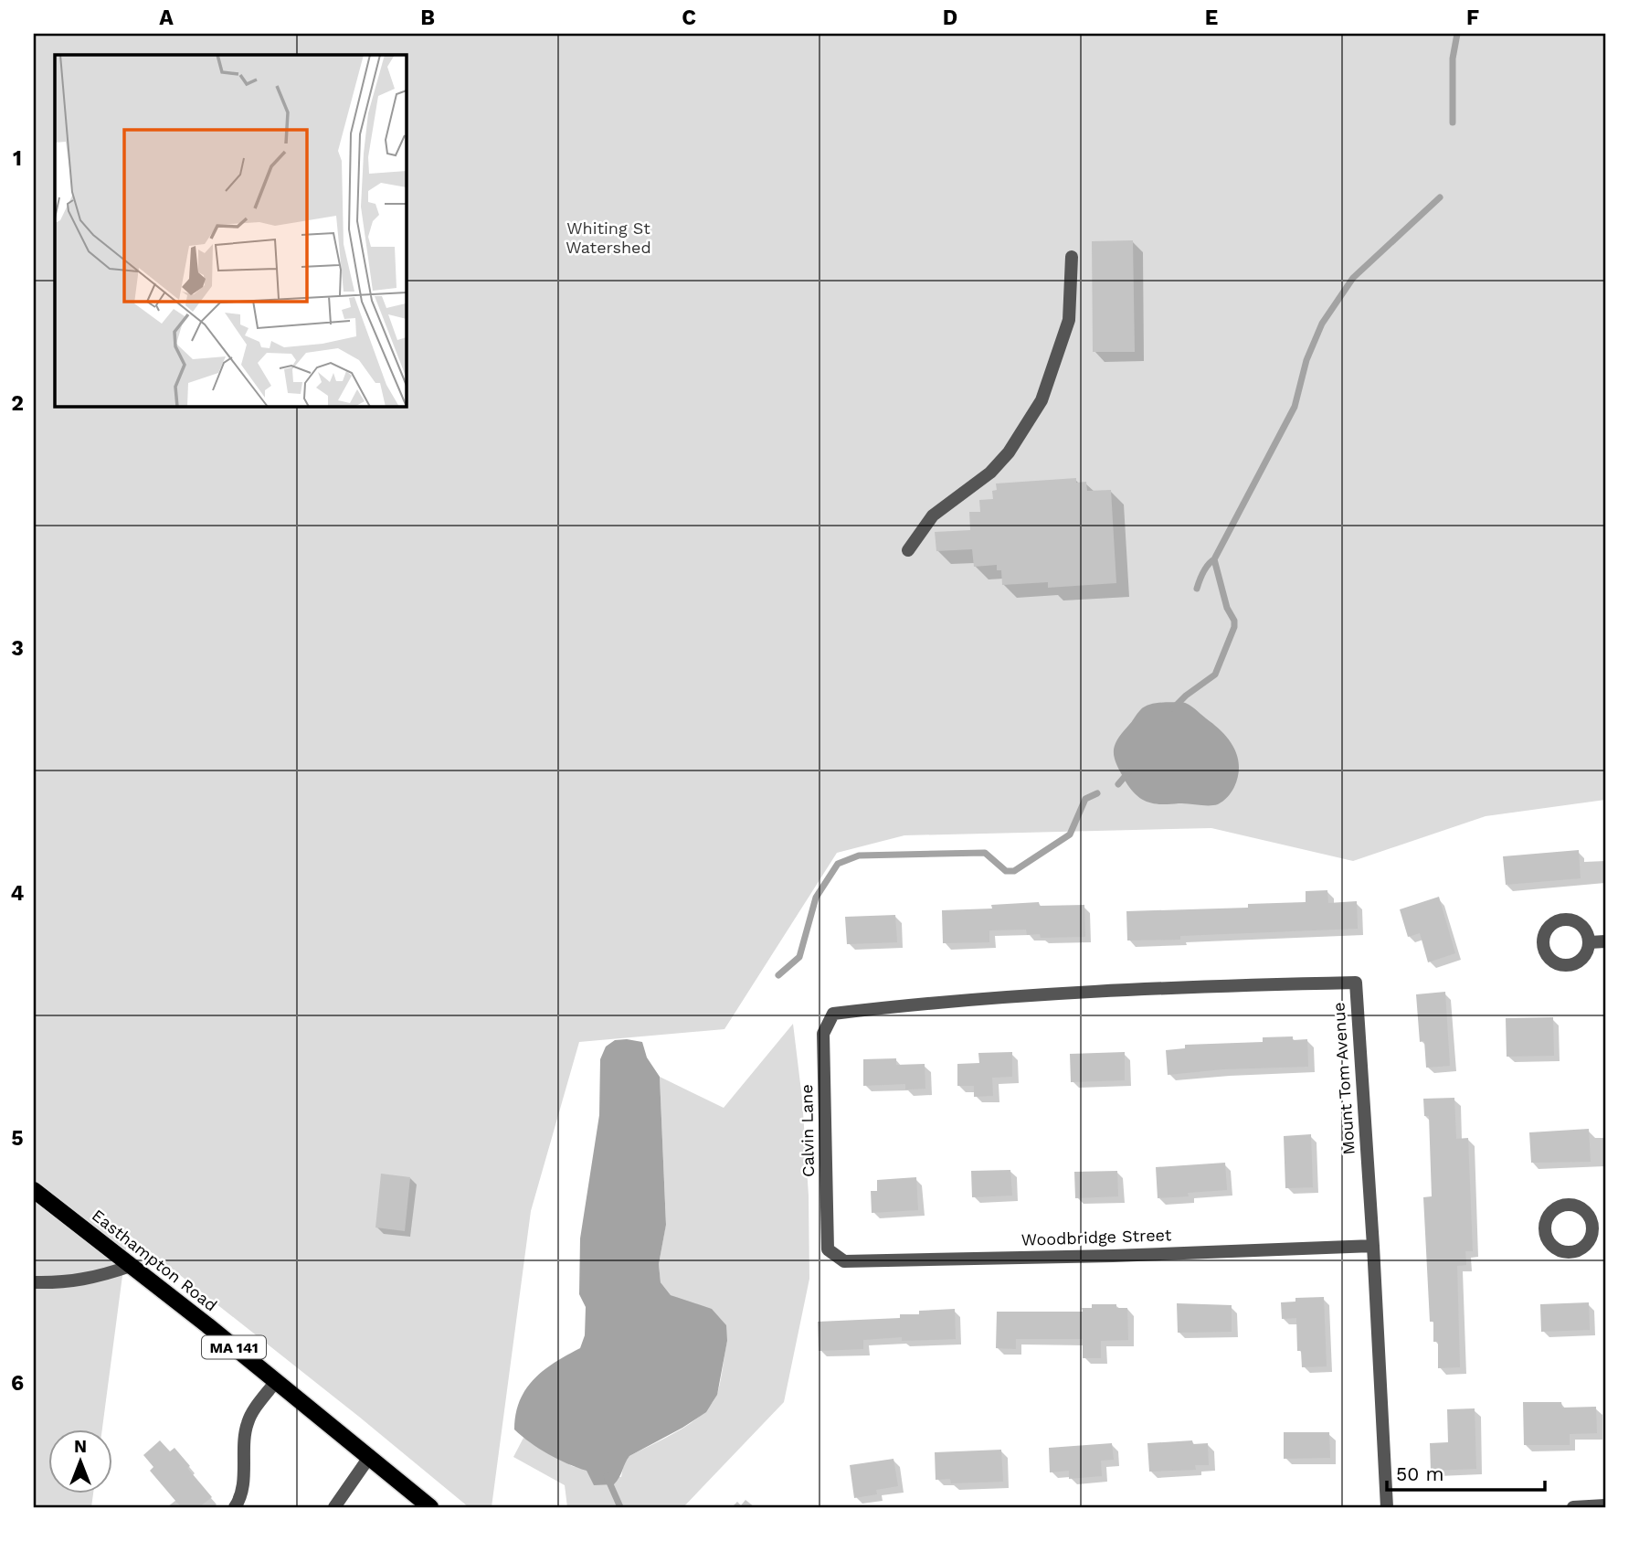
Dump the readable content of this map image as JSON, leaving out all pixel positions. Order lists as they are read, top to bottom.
{
  "streets": {
    "main road": ["Easthampton Road", "MA 141"],
    "street": ["Mount Tom Avenue", "Calvin Lane", "Woodbridge Street"]
  },
  "crossings": [
    ["Mount Tom Avenue", "Calvin Lane"],
    ["Mount Tom Avenue", "Woodbridge Street"],
    ["Calvin Lane", "Woodbridge Street"]
  ],
  "parks": ["Whiting St Watershed"],
  "scale_bar": "50 m",
  "north": "top",
  "grid": {
    "columns": [
      "A",
      "B",
      "C",
      "D",
      "E",
      "F"
    ],
    "rows": [
      "1",
      "2",
      "3",
      "4",
      "5",
      "6"
    ]
  }
}
